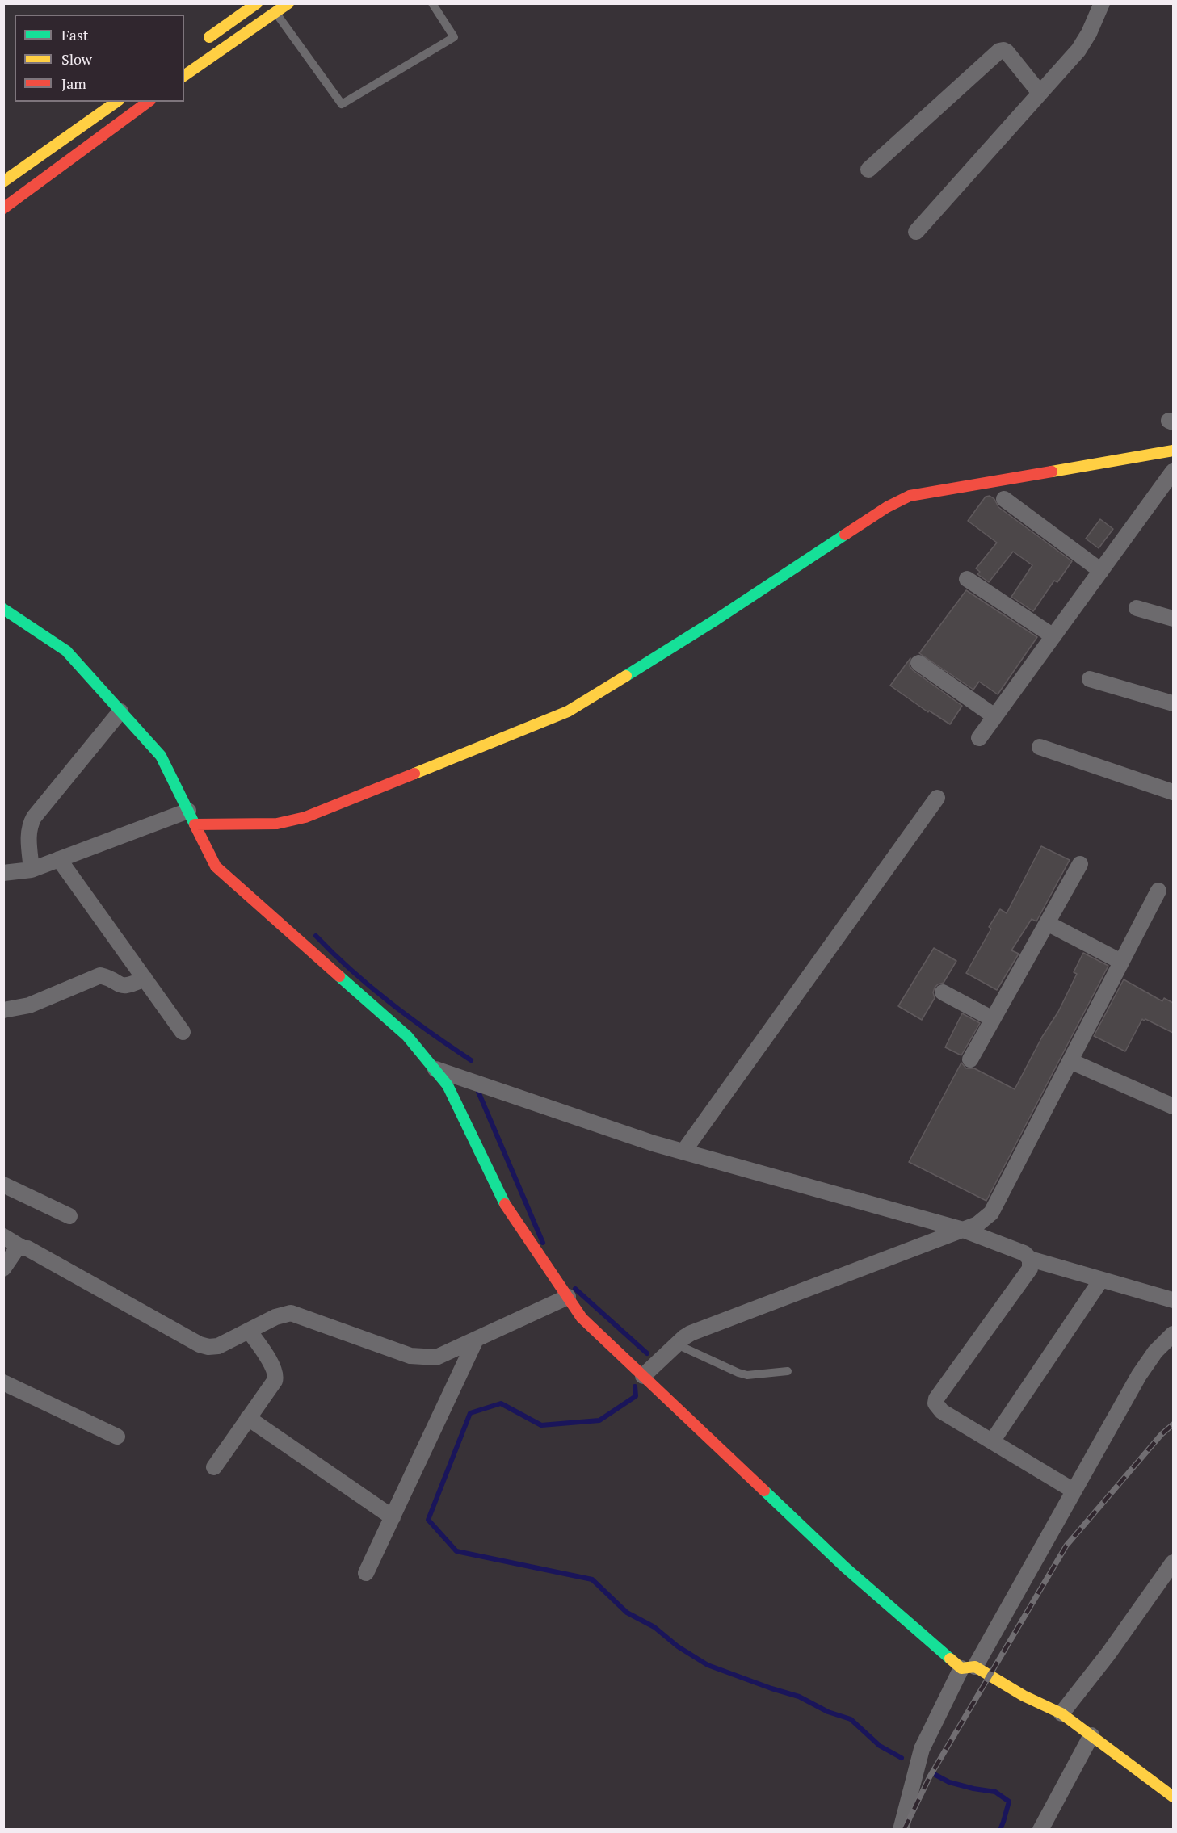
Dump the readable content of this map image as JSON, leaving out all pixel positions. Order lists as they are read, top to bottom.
{
  "legend": ["Fast", "Slow", "Jam"]
}
